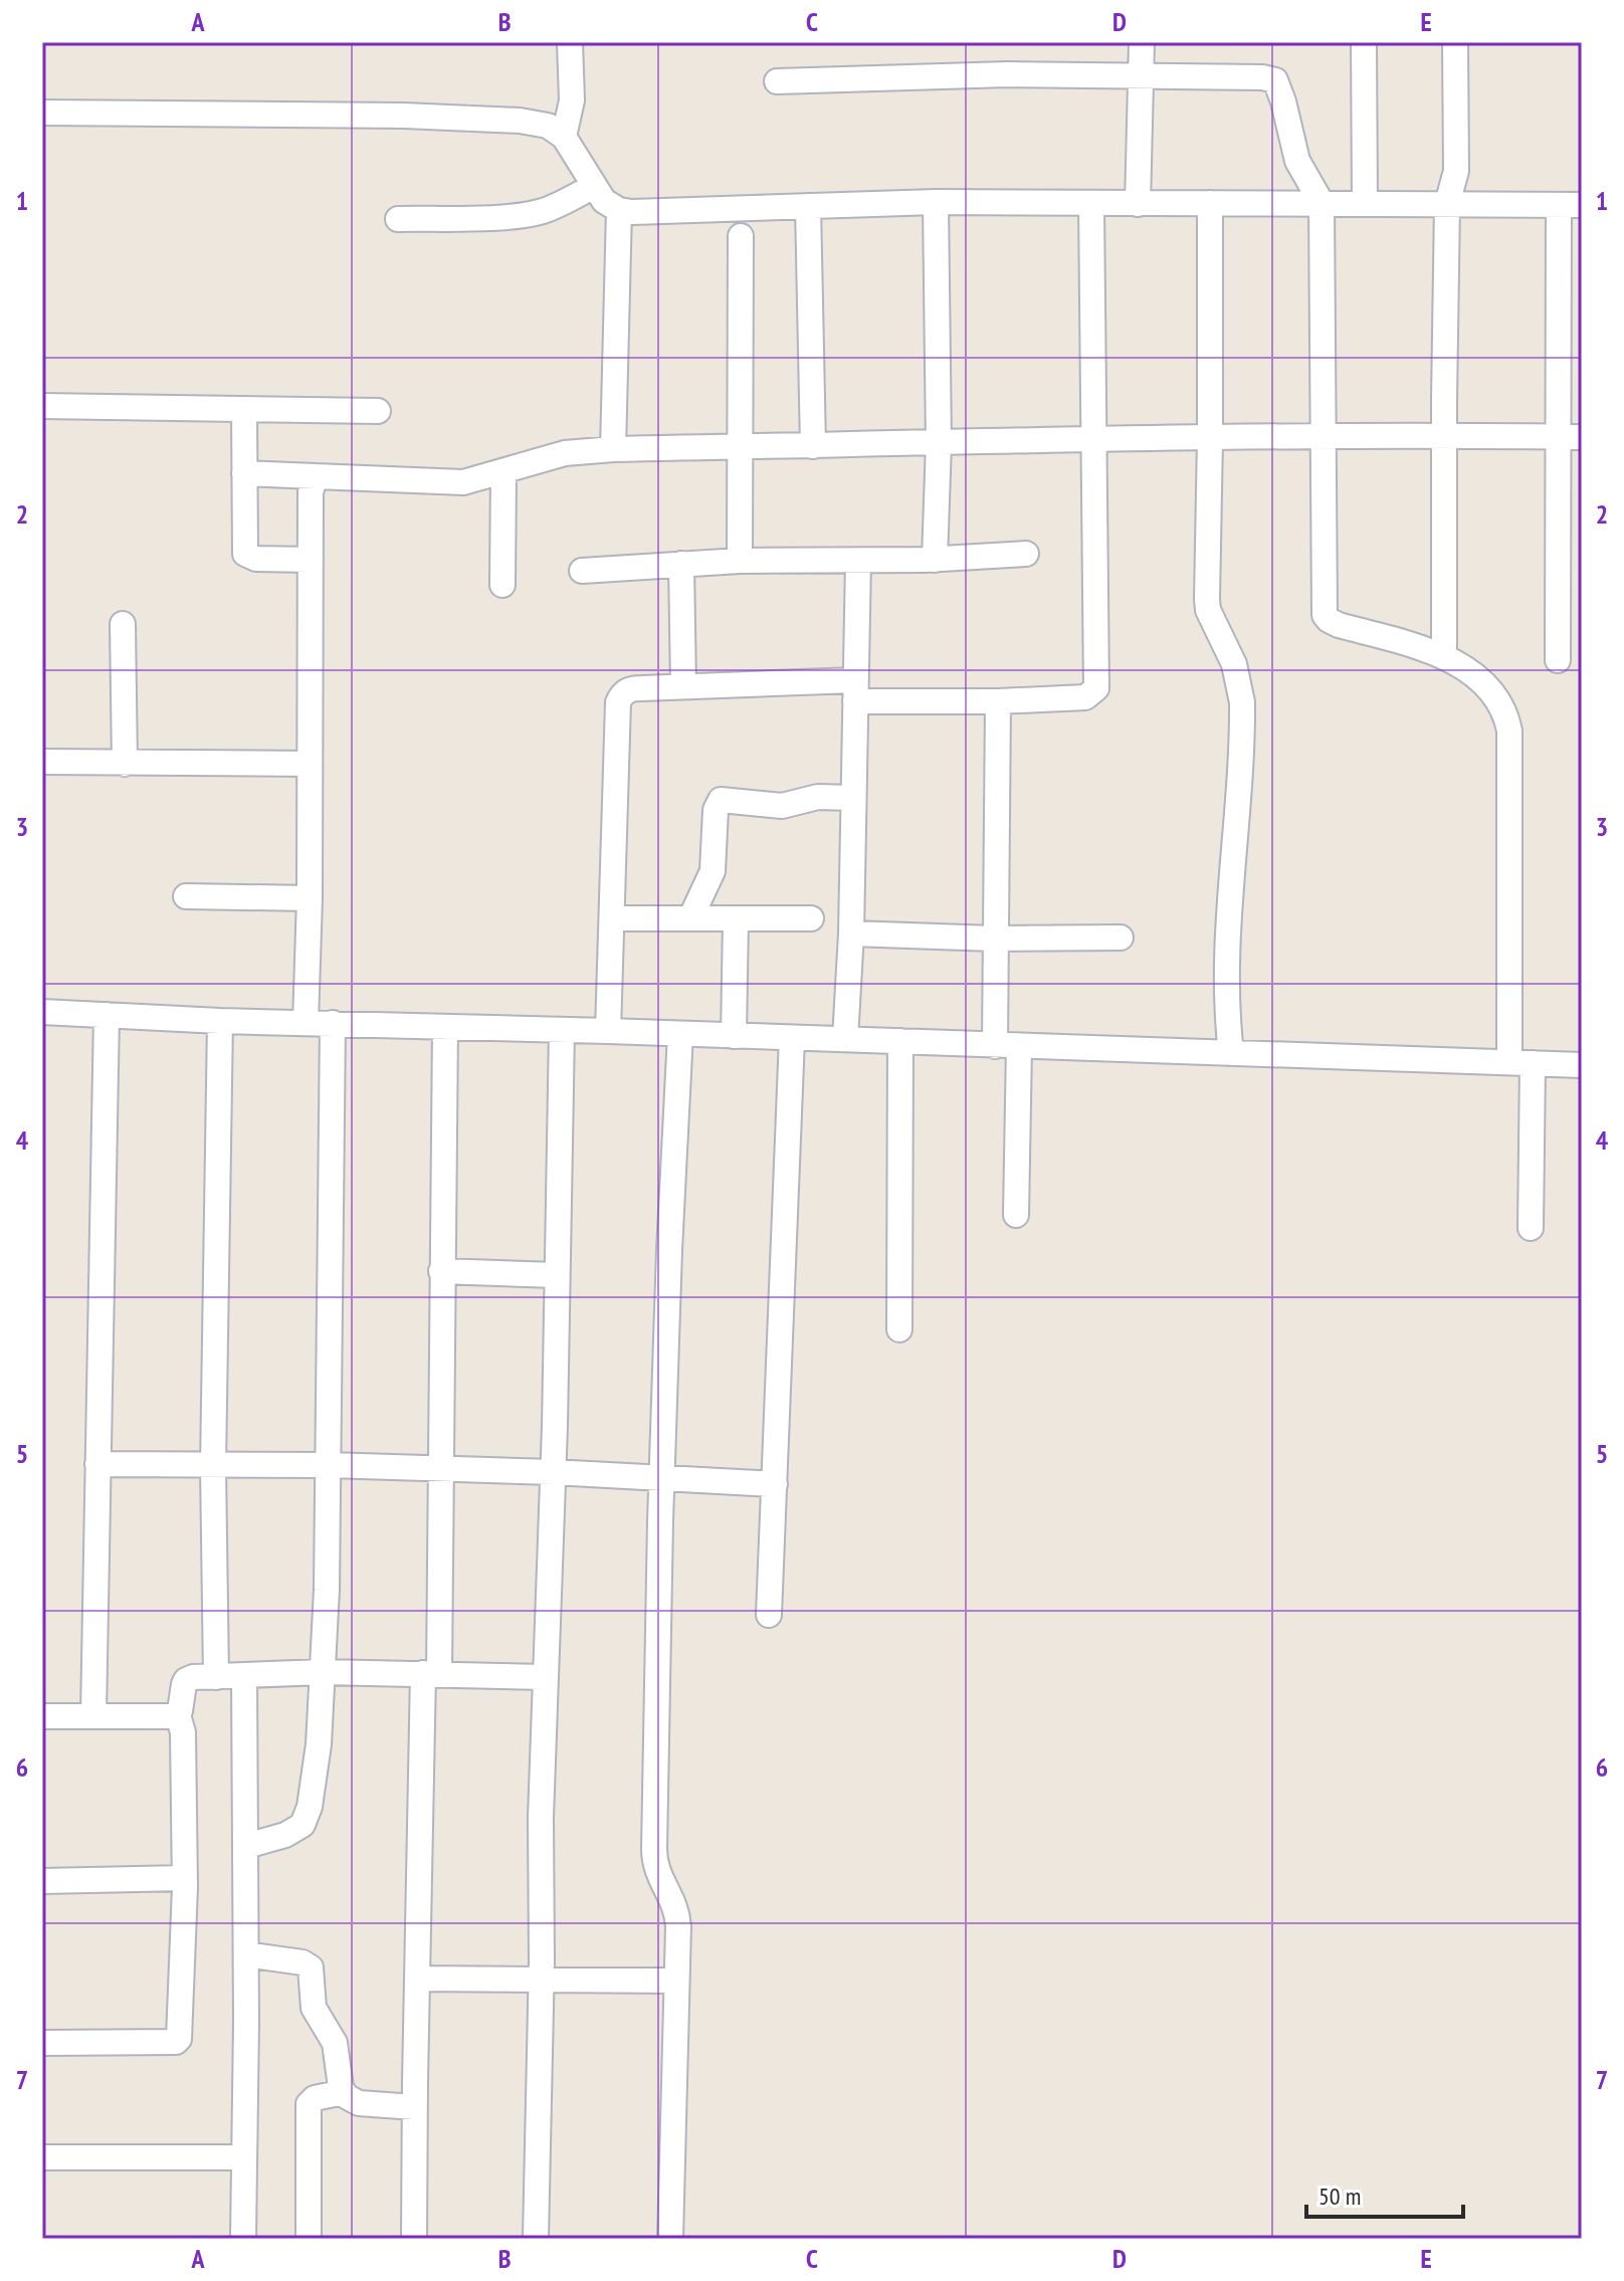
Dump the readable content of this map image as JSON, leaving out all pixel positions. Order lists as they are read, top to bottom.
{
  "scale_bar": "50 m",
  "grid": {
    "columns": [
      "A",
      "B",
      "C",
      "D",
      "E"
    ],
    "rows": [
      "1",
      "2",
      "3",
      "4",
      "5",
      "6",
      "7"
    ]
  }
}
